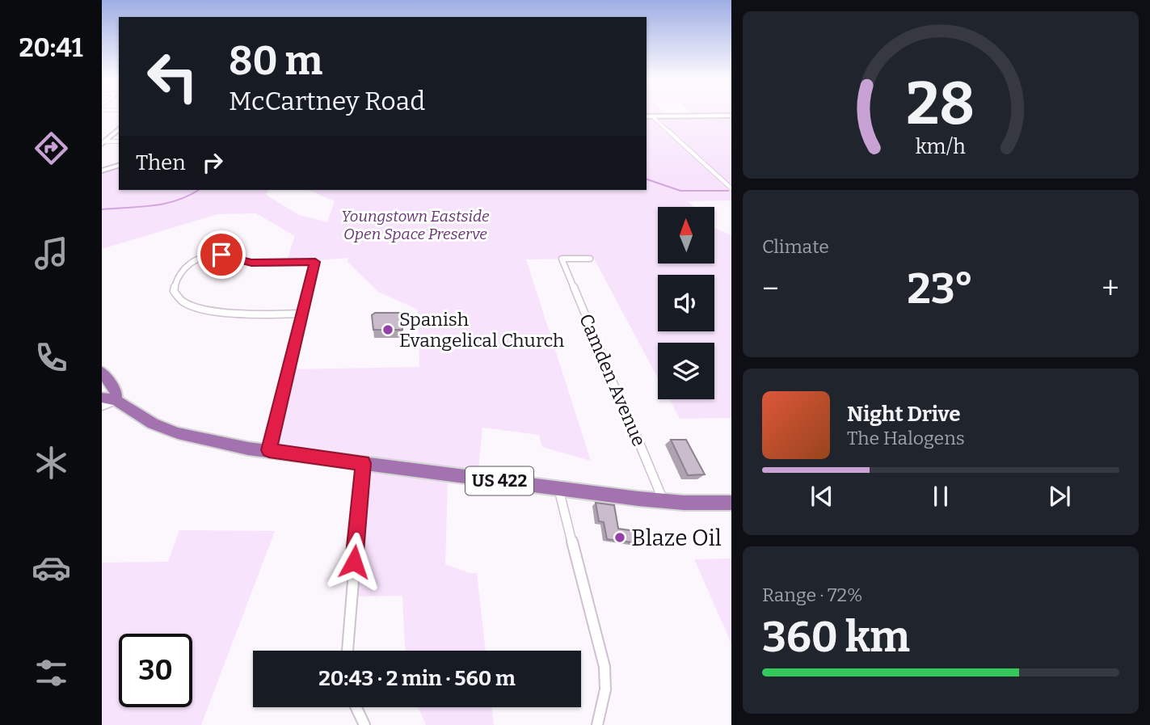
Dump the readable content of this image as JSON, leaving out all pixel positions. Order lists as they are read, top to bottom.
{
  "streets": {
    "highway": ["US 422"],
    "street": ["Camden Avenue"]
  },
  "crossings": [
    ["Camden Avenue", "US 422"]
  ],
  "parks": ["Youngstown Eastside Open Space Preserve"],
  "places": ["Spanish Evangelical Church", "Blaze Oil"],
  "north": "top",
  "page": {
    "tabs": "20:41",
    "turn": ["80 m", "McCartney Road"],
    "then": "Then",
    "tile": [
      "Climate",
      ["Range · 72%", "360 km"]
    ],
    "heat": ["−", "23°", "+"],
    "song": ["Night Drive", "The Halogens"],
    "limit": "30",
    "trip": "20:43 · 2 min · 560 m",
    "gauge": ["28", "km/h"]
  }
}
